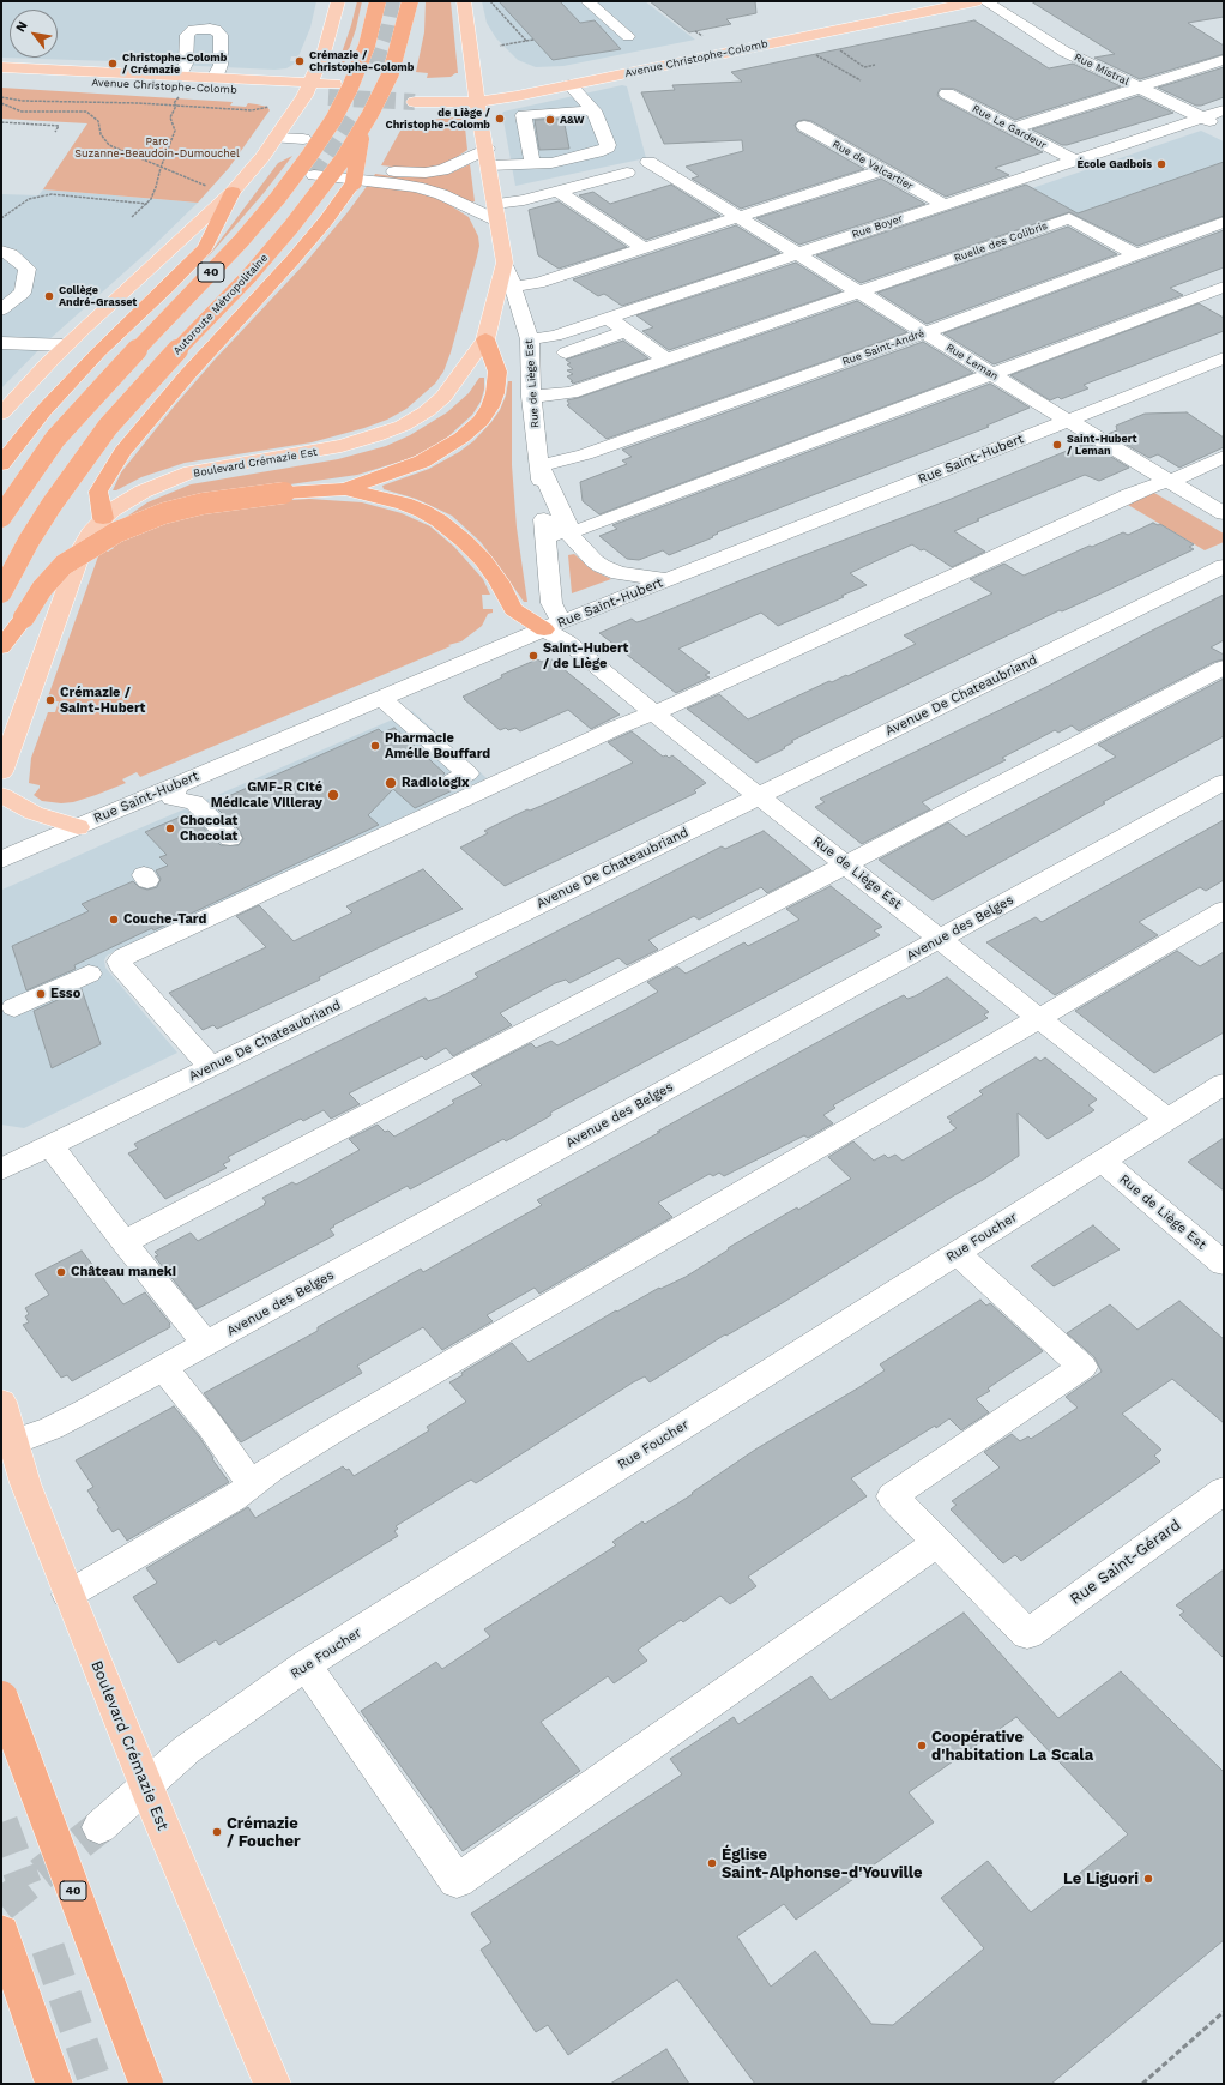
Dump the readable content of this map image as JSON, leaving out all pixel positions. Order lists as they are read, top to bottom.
{
  "streets": {
    "highway": ["40", "Autoroute Métropolitaine"],
    "main road": ["Avenue Christophe-Colomb", "Rue de Liège Est", "Boulevard Crémazie Est"],
    "street": [
      "Rue Mistral",
      "Rue Le Gardeur",
      "Rue de Valcartier",
      "Rue Boyer",
      "Ruelle des Colibris",
      "Rue Saint-André",
      "Rue Leman",
      "Rue Saint-Hubert",
      "Avenue De Chateaubriand",
      "Avenue des Belges",
      "Rue Foucher",
      "Rue Saint-Gérard"
    ]
  },
  "crossings": [
    ["Rue Mistral", "Rue Boyer"],
    ["Rue Le Gardeur", "Rue Boyer"],
    ["Rue de Valcartier", "Rue Boyer"],
    ["Rue Boyer", "Rue Leman"],
    ["Rue Boyer", "Rue de Liège Est"],
    ["Ruelle des Colibris", "Rue Saint-André"],
    ["Ruelle des Colibris", "Rue Leman"],
    ["Ruelle des Colibris", "Rue de Liège Est"],
    ["Rue Saint-André", "Rue Leman"],
    ["Rue Saint-André", "Rue de Liège Est"],
    ["Rue Leman", "Rue Saint-Hubert"],
    ["Rue de Liège Est", "Rue Saint-Hubert"],
    ["Rue de Liège Est", "Boulevard Crémazie Est"],
    ["Rue de Liège Est", "Avenue De Chateaubriand"],
    ["Rue de Liège Est", "Avenue des Belges"],
    ["Rue de Liège Est", "Rue Foucher"],
    ["Boulevard Crémazie Est", "Avenue des Belges"],
    ["Boulevard Crémazie Est", "Rue Foucher"]
  ],
  "parks": ["Parc Suzanne-Beaudoin-Dumouchel"],
  "places": [
    "Crémazie / Christophe-Colomb",
    "Christophe-Colomb / Crémazie",
    "de Liège / Christophe-Colomb",
    "A&W",
    "École Gadbois",
    "Collège André-Grasset",
    "Saint-Hubert / Leman",
    "Saint-Hubert / de Liège",
    "Crémazie / Saint-Hubert",
    "Pharmacie Amélie Bouffard",
    "Radiologix",
    "GMF-R Cité Médicale Villeray",
    "Chocolat Chocolat",
    "Couche-Tard",
    "Esso",
    "Château maneki",
    "Coopérative d'habitation La Scala",
    "Crémazie / Foucher",
    "Église Saint-Alphonse-d'Youville",
    "Le Liguori"
  ],
  "north": "top left"
}
